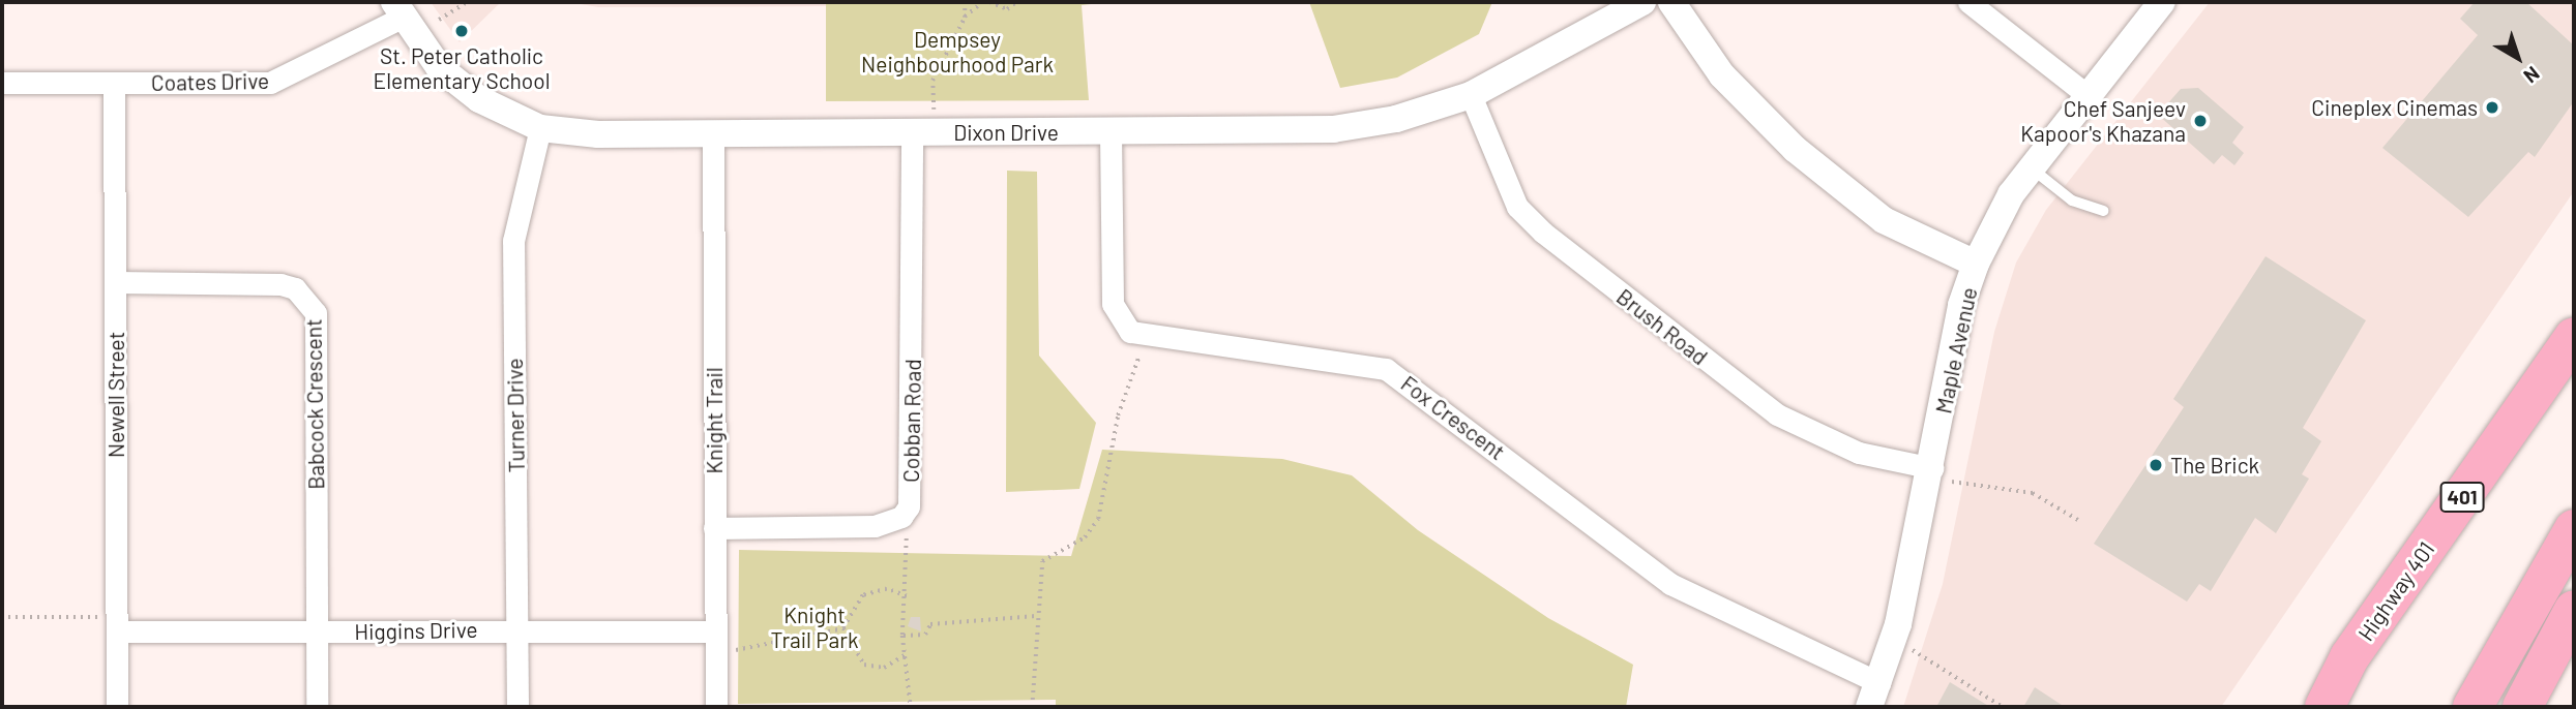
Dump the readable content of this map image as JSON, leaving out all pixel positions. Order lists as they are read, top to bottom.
{
  "streets": {
    "highway": ["401", "Highway 401"],
    "street": [
      "Coates Drive",
      "Dixon Drive",
      "Brush Road",
      "Maple Avenue",
      "Newell Street",
      "Babcock Crescent",
      "Turner Drive",
      "Fox Crescent",
      "Knight Trail",
      "Cobban Road",
      "Higgins Drive"
    ]
  },
  "crossings": [
    ["Coates Drive", "Dixon Drive"],
    ["Coates Drive", "Newell Street"],
    ["Dixon Drive", "Brush Road"],
    ["Dixon Drive", "Turner Drive"],
    ["Dixon Drive", "Fox Crescent"],
    ["Dixon Drive", "Knight Trail"],
    ["Dixon Drive", "Cobban Road"],
    ["Brush Road", "Maple Avenue"],
    ["Maple Avenue", "Fox Crescent"],
    ["Newell Street", "Babcock Crescent"],
    ["Newell Street", "Higgins Drive"],
    ["Babcock Crescent", "Higgins Drive"],
    ["Turner Drive", "Higgins Drive"],
    ["Knight Trail", "Cobban Road"],
    ["Knight Trail", "Higgins Drive"]
  ],
  "parks": ["Dempsey Neighbourhood Park", "Knight Trail Park"],
  "places": [
    "St. Peter Catholic Elementary School",
    "Cineplex Cinemas",
    "Chef Sanjeev Kapoor's Khazana",
    "The Brick"
  ],
  "north": "bottom right"
}
